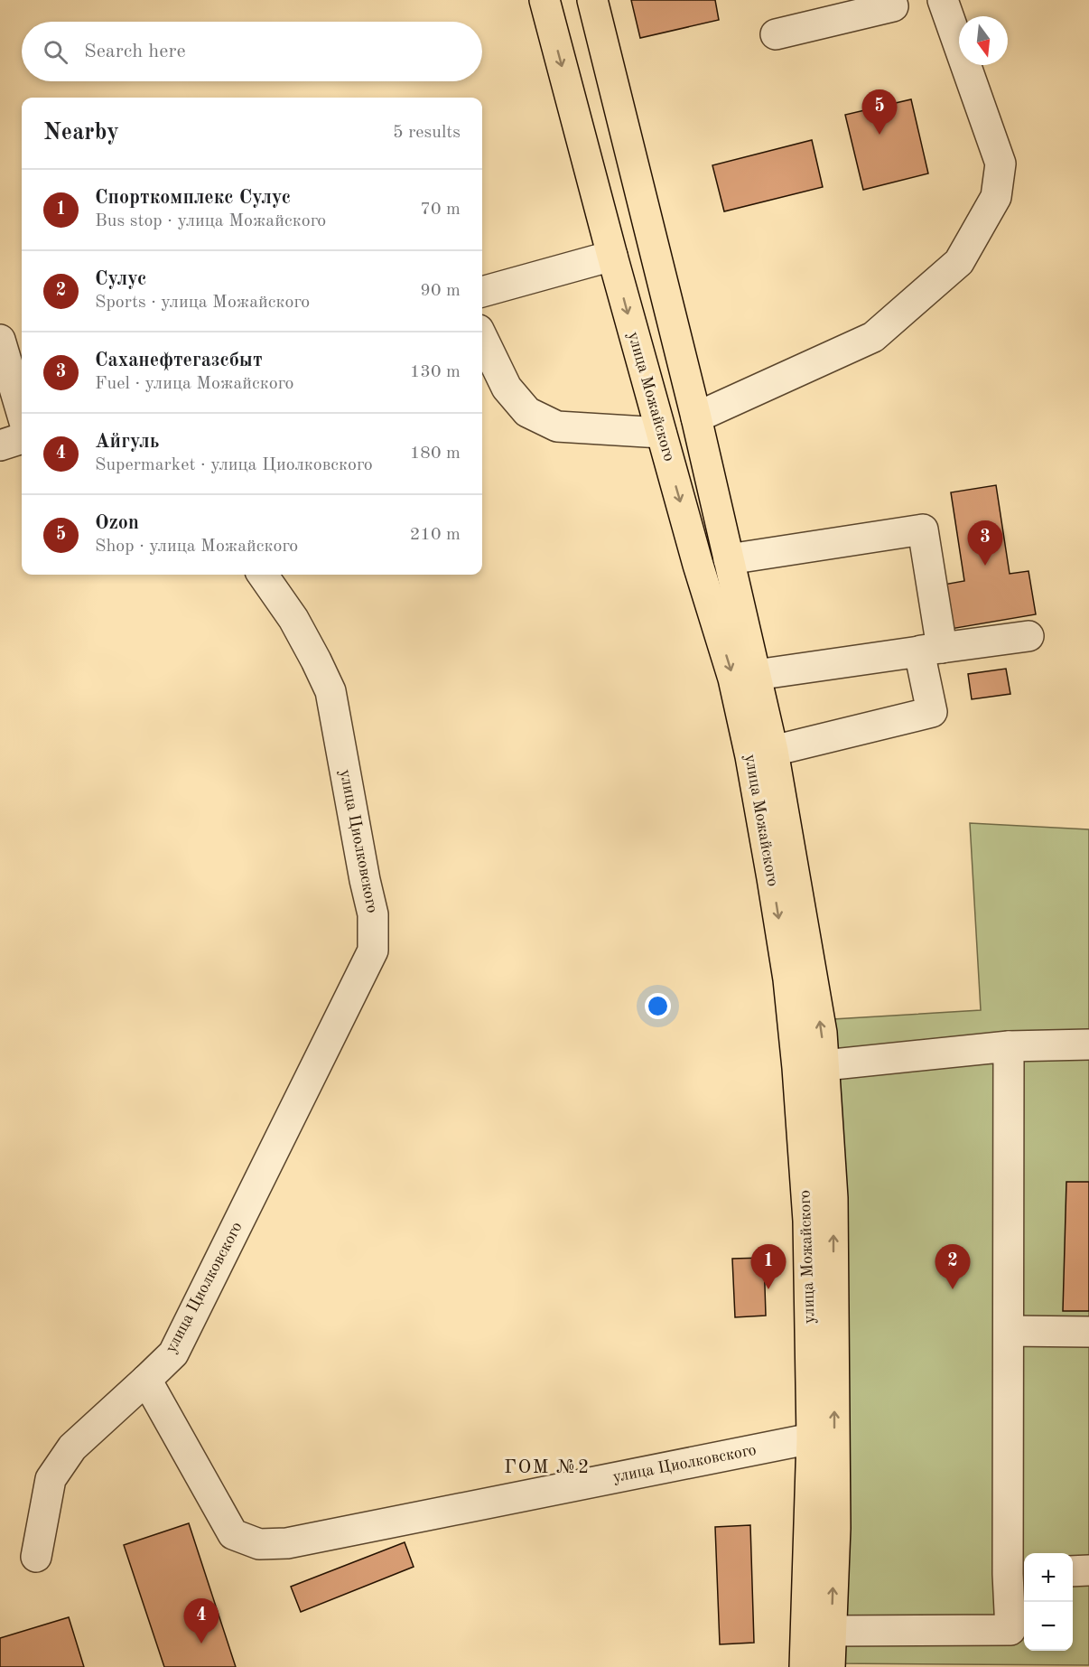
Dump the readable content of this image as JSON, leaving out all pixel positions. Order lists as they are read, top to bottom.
{
  "streets": {
    "main road": ["улица Можайского"],
    "street": ["улица Циолковского"]
  },
  "crossings": [
    ["улица Можайского", "улица Циолковского"]
  ],
  "districts": ["ГОМ №2"],
  "north": "bottom",
  "page": {
    "search": "Search here",
    "pins": [
      "5",
      "3",
      "1",
      "2",
      "4"
    ],
    "heading": ["Nearby", "5 results"],
    "list": [
      {
        "mark": "1",
        "name": "Спорткомплекс Сулус",
        "note": "Bus stop · улица Можайского",
        "value": "70 m"
      },
      {
        "mark": "2",
        "name": "Сулус",
        "note": "Sports · улица Можайского",
        "value": "90 m"
      },
      {
        "mark": "3",
        "name": "Саханефтегазсбыт",
        "note": "Fuel · улица Можайского",
        "value": "130 m"
      },
      {
        "mark": "4",
        "name": "Айгуль",
        "note": "Supermarket · улица Циолковского",
        "value": "180 m"
      },
      {
        "mark": "5",
        "name": "Ozon",
        "note": "Shop · улица Можайского",
        "value": "210 m"
      }
    ],
    "map_buttons": ["+", "−"]
  }
}
